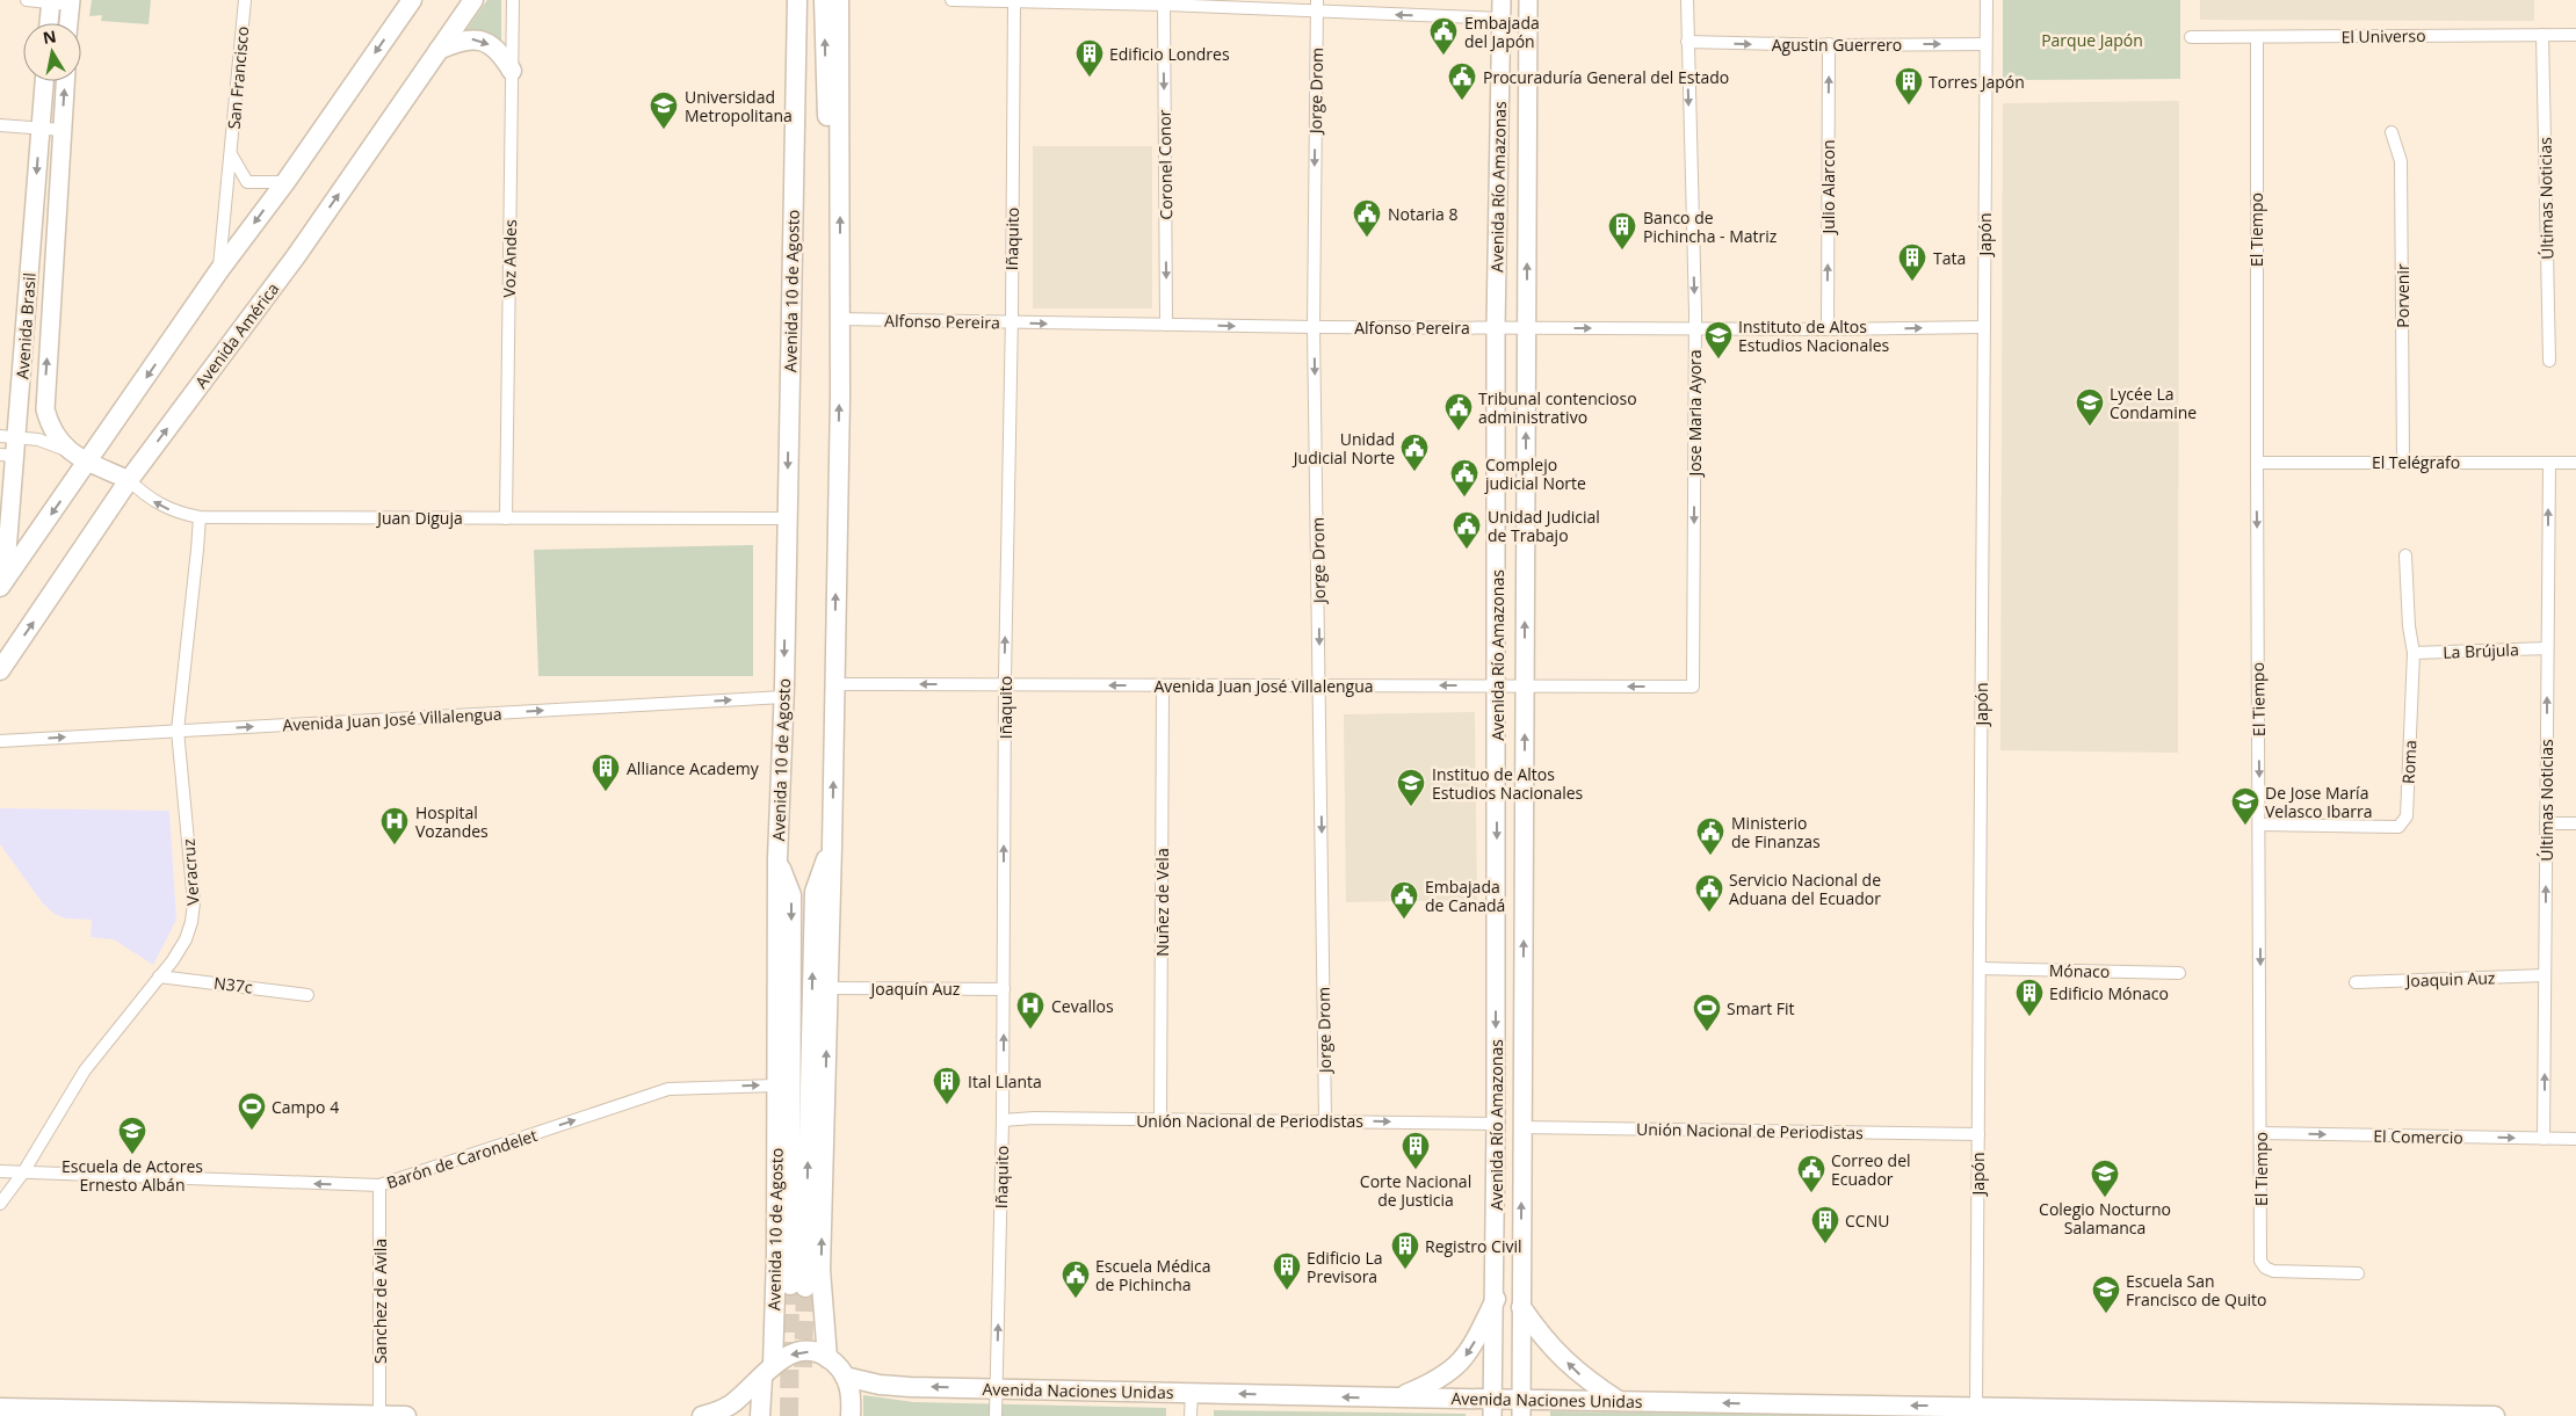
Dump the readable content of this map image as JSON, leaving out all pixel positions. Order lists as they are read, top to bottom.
{
  "streets": {
    "main road": [
      "Avenida Río Amazonas",
      "Avenida 10 de Agosto",
      "Avenida Brasil",
      "Avenida América",
      "Juan Diguja",
      "Avenida Naciones Unidas"
    ],
    "street": [
      "El Universo",
      "Agustin Guerrero",
      "San Francisco",
      "Jorge Drom",
      "Coronel Conor",
      "Julio Alarcon",
      "Últimas Noticias",
      "El Tiempo",
      "Japón",
      "Iñaquito",
      "Voz Andes",
      "Porvenir",
      "Alfonso Pereira",
      "Jose Maria Ayora",
      "El Telégrafo",
      "La Brújula",
      "Avenida Juan José Villalengua",
      "Roma",
      "Veracruz",
      "Nuñez de Vela",
      "Mónaco",
      "Joaquin Auz",
      "N37c",
      "Joaquín Auz",
      "Unión Nacional de Periodistas",
      "El Comercio",
      "Barón de Carondelet",
      "Sanchez de Avila"
    ]
  },
  "crossings": [
    ["El Universo", "Últimas Noticias"],
    ["El Universo", "El Tiempo"],
    ["Agustin Guerrero", "Julio Alarcon"],
    ["Agustin Guerrero", "Japón"],
    ["Agustin Guerrero", "Jose Maria Ayora"],
    ["Jorge Drom", "Alfonso Pereira"],
    ["Jorge Drom", "Avenida Juan José Villalengua"],
    ["Jorge Drom", "Unión Nacional de Periodistas"],
    ["Coronel Conor", "Alfonso Pereira"],
    ["Avenida Río Amazonas", "Alfonso Pereira"],
    ["Avenida Río Amazonas", "Avenida Juan José Villalengua"],
    ["Avenida Río Amazonas", "Unión Nacional de Periodistas"],
    ["Avenida Río Amazonas", "Avenida Naciones Unidas"],
    ["Julio Alarcon", "Alfonso Pereira"],
    ["Últimas Noticias", "El Telégrafo"],
    ["Últimas Noticias", "La Brújula"],
    ["Últimas Noticias", "Joaquin Auz"],
    ["Últimas Noticias", "El Comercio"],
    ["El Tiempo", "El Telégrafo"],
    ["El Tiempo", "Roma"],
    ["El Tiempo", "El Comercio"],
    ["Japón", "Alfonso Pereira"],
    ["Japón", "Mónaco"],
    ["Japón", "Unión Nacional de Periodistas"],
    ["Japón", "Avenida Naciones Unidas"],
    ["Iñaquito", "Alfonso Pereira"],
    ["Iñaquito", "Avenida Juan José Villalengua"],
    ["Iñaquito", "Joaquín Auz"],
    ["Iñaquito", "Unión Nacional de Periodistas"],
    ["Iñaquito", "Avenida Naciones Unidas"],
    ["Voz Andes", "Juan Diguja"],
    ["Avenida 10 de Agosto", "Juan Diguja"],
    ["Avenida 10 de Agosto", "Avenida Juan José Villalengua"],
    ["Avenida 10 de Agosto", "Barón de Carondelet"],
    ["Porvenir", "El Telégrafo"],
    ["Alfonso Pereira", "Jose Maria Ayora"],
    ["Avenida Brasil", "Juan Diguja"],
    ["Avenida América", "Juan Diguja"],
    ["Jose Maria Ayora", "Avenida Juan José Villalengua"],
    ["Juan Diguja", "Veracruz"],
    ["La Brújula", "Roma"],
    ["Avenida Juan José Villalengua", "Veracruz"],
    ["Avenida Juan José Villalengua", "Nuñez de Vela"],
    ["Veracruz", "N37c"],
    ["Veracruz", "Barón de Carondelet"],
    ["Nuñez de Vela", "Unión Nacional de Periodistas"],
    ["Barón de Carondelet", "Sanchez de Avila"]
  ],
  "one_way": [
    "Agustin Guerrero",
    "Jorge Drom",
    "Coronel Conor",
    "Julio Alarcon",
    "Últimas Noticias",
    "El Tiempo",
    "Iñaquito",
    "Alfonso Pereira",
    "Jose Maria Ayora",
    "El Comercio",
    "Avenida Naciones Unidas"
  ],
  "parks": ["Parque Japón"],
  "places": {
    "public building": [
      "Embajada del Japón",
      "Procuraduría General del Estado",
      "Notaria 8",
      "Tribunal contencioso administrativo",
      "Unidad Judicial Norte",
      "Complejo judicial Norte",
      "Unidad Judicial de Trabajo",
      "Ministerio de Finanzas",
      "Servicio Nacional de Aduana del Ecuador",
      "Embajada de Canadá",
      "Correo del Ecuador",
      "Escuela Médica de Pichincha"
    ],
    "building": [
      "Edificio Londres",
      "Torres Japón",
      "Banco de Pichincha - Matriz",
      "Tata",
      "Alliance Academy",
      "Edificio Mónaco",
      "Ital Llanta",
      "Corte Nacional de Justicia",
      "CCNU",
      "Registro Civil",
      "Edificio La Previsora"
    ],
    "school or university": [
      "Universidad Metropolitana",
      "Instituto de Altos Estudios Nacionales",
      "Lycée La Condamine",
      "Instituo de Altos Estudios Nacionales",
      "De Jose María Velasco Ibarra",
      "Escuela de Actores Ernesto Albán",
      "Colegio Nocturno Salamanca",
      "Escuela San Francisco de Quito"
    ],
    "hospital": ["Hospital Vozandes", "Cevallos"],
    "sports": ["Smart Fit", "Campo 4"]
  },
  "north": "top"
}
